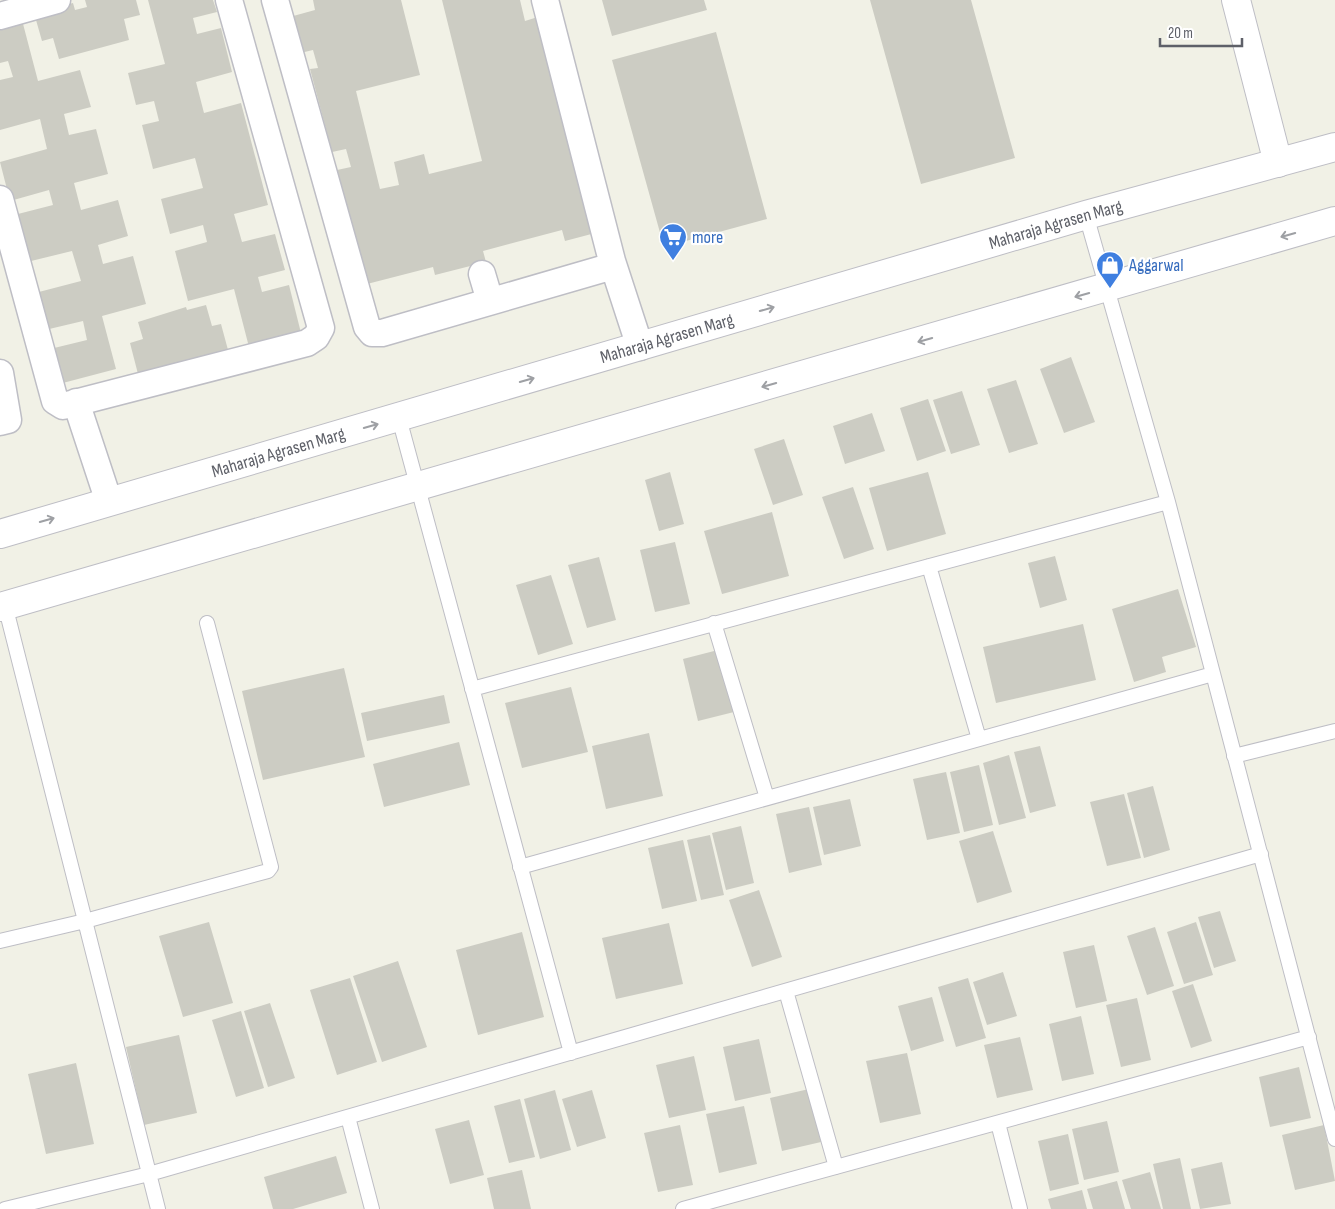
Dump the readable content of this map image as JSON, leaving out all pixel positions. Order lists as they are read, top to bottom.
{
  "streets": {
    "street": ["Maharaja Agrasen Marg"]
  },
  "places": {
    "supermarket": ["more"],
    "shop": ["Aggarwal"]
  },
  "scale_bar": "20 m"
}
